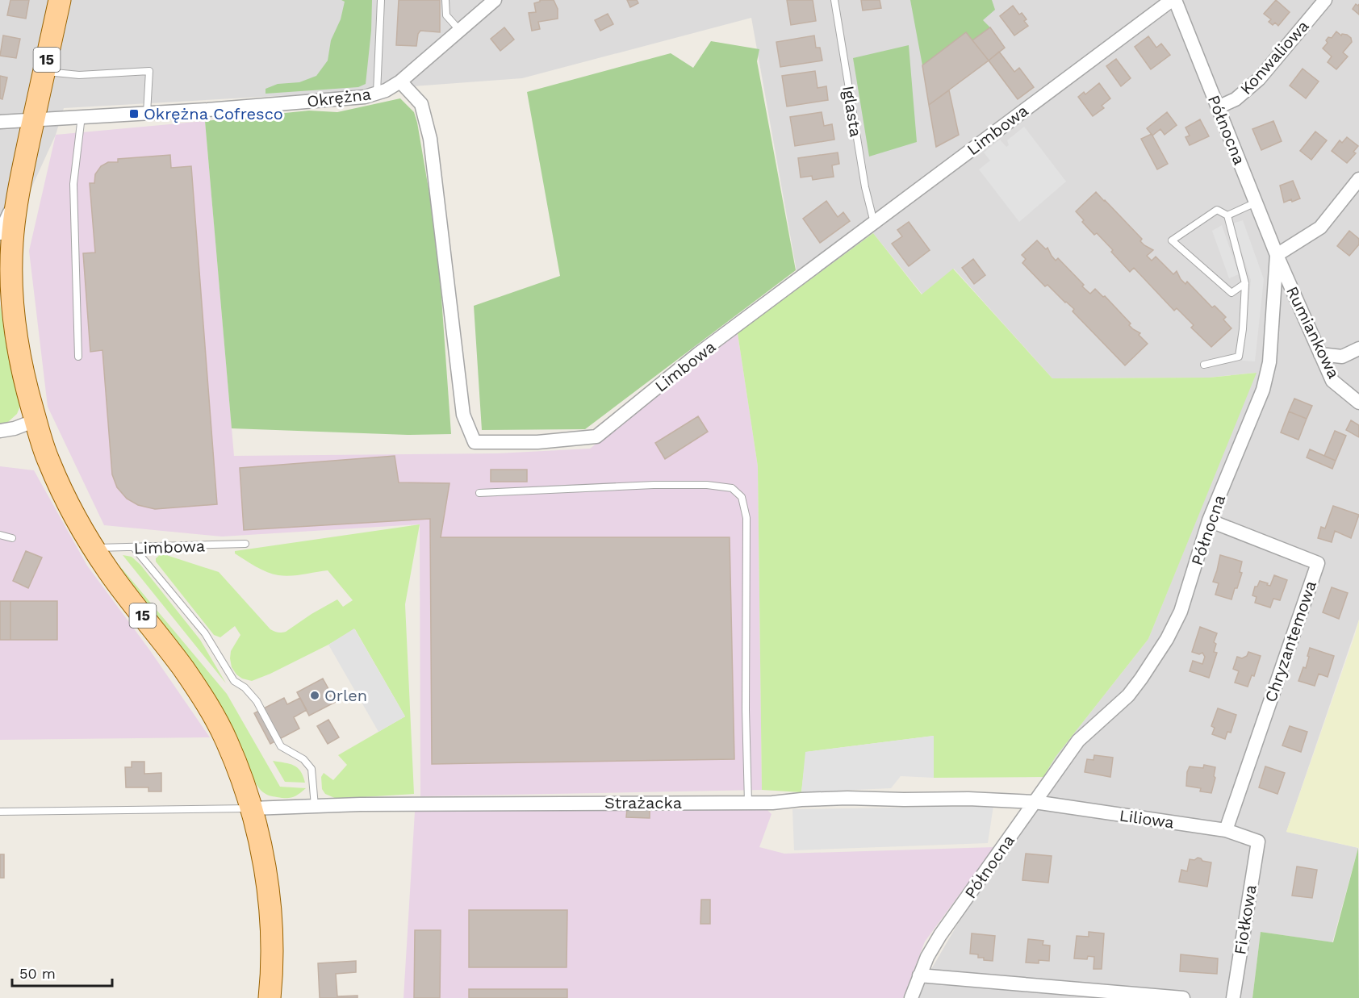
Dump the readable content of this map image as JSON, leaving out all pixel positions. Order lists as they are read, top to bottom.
{
  "streets": {
    "main road": ["15"],
    "street": [
      "Konwaliowa",
      "Okrężna",
      "Limbowa",
      "Północna",
      "Rumiankowa",
      "Chryzantemowa",
      "Strażacka",
      "Liliowa",
      "Fiołkowa"
    ],
    "lane": ["Iglasta"]
  },
  "crossings": [
    ["Konwaliowa", "Północna"],
    ["15", "Okrężna"],
    ["15", "Limbowa"],
    ["15", "Strażacka"],
    ["Okrężna", "Limbowa"],
    ["Iglasta", "Limbowa"],
    ["Limbowa", "Północna"],
    ["Północna", "Rumiankowa"],
    ["Północna", "Chryzantemowa"],
    ["Północna", "Strażacka"],
    ["Północna", "Liliowa"],
    ["Chryzantemowa", "Liliowa"],
    ["Strażacka", "Liliowa"],
    ["Liliowa", "Fiołkowa"]
  ],
  "places": {
    "transit": ["Okrężna Cofresco"],
    "other": ["Orlen"]
  },
  "scale_bar": "50 m"
}
